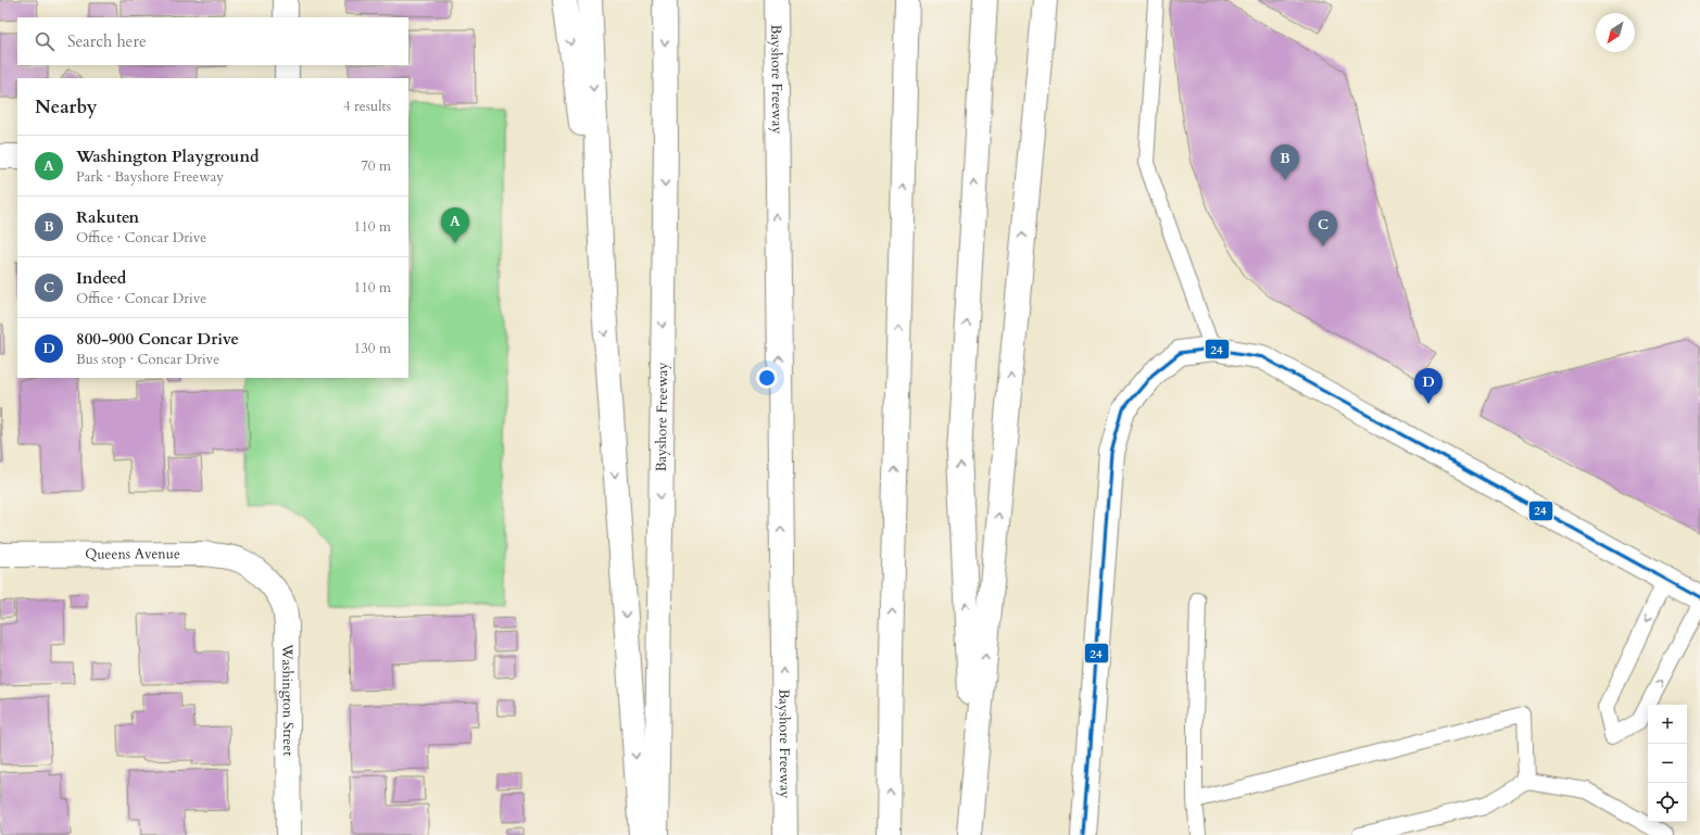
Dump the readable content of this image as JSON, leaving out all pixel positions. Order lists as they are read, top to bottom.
{
  "streets": {
    "main road": ["Bayshore Freeway", "Queens Avenue", "Washington Street"]
  },
  "crossings": [
    ["Queens Avenue", "Washington Street"]
  ],
  "lines": ["transit line 24"],
  "north": "bottom left",
  "page": {
    "search": "Search here",
    "heading": ["Nearby", "4 results"],
    "list": [
      {
        "mark": "A",
        "name": "Washington Playground",
        "note": "Park · Bayshore Freeway",
        "value": "70 m"
      },
      {
        "mark": "B",
        "name": "Rakuten",
        "note": "Office · Concar Drive",
        "value": "110 m"
      },
      {
        "mark": "C",
        "name": "Indeed",
        "note": "Office · Concar Drive",
        "value": "110 m"
      },
      {
        "mark": "D",
        "name": "800-900 Concar Drive",
        "note": "Bus stop · Concar Drive",
        "value": "130 m"
      }
    ],
    "pins": [
      "B",
      "A",
      "C",
      "D"
    ],
    "map_buttons": ["+", "−"]
  }
}
